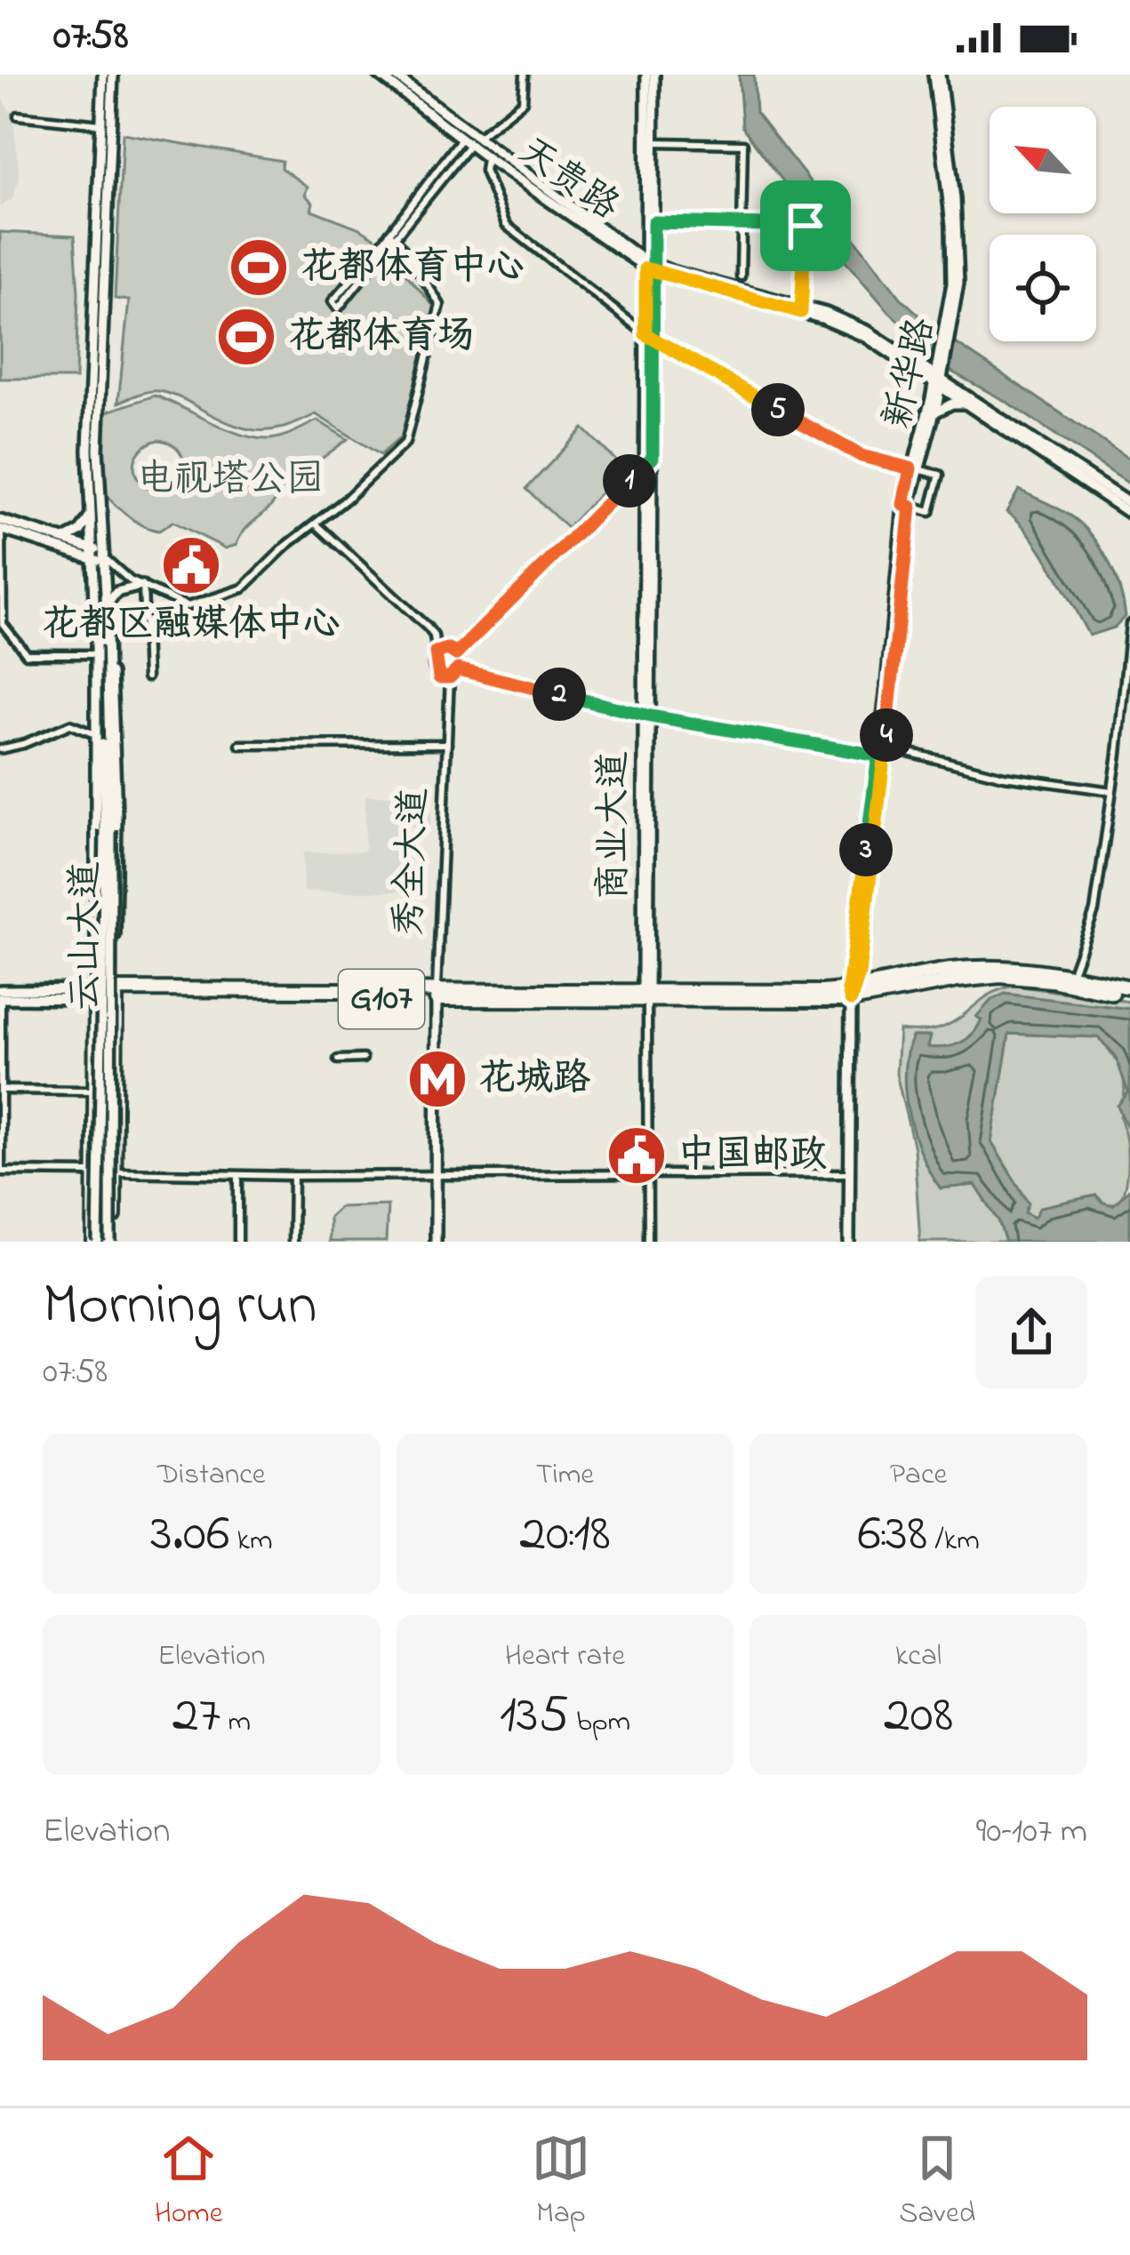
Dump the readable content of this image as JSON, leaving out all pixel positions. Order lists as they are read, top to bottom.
{
  "streets": {
    "highway": ["云山大道", "G107"],
    "main road": [
      "天贵路",
      "新华路",
      "商业大道",
      "秀全大道"
    ]
  },
  "crossings": [
    ["天贵路", "新华路"],
    ["天贵路", "商业大道"],
    ["新华路", "G107"],
    ["商业大道", "G107"],
    ["秀全大道", "G107"],
    ["云山大道", "G107"]
  ],
  "parks": ["电视塔公园"],
  "places": {
    "sports": ["花都体育中心", "花都体育场"],
    "public building": ["花都区融媒体中心", "中国邮政"],
    "metro station": ["花城路"]
  },
  "north": "top left",
  "page": {
    "status": "07:58",
    "pins": [
      "5",
      "1",
      "2",
      "4",
      "3"
    ],
    "heading": ["Morning run", "07:58"],
    "stats": [
      ["Distance", "3.06 km"],
      ["Time", "20:18"],
      ["Pace", "6:38 /km"],
      ["Elevation", "27 m"],
      ["Heart rate", "135 bpm"],
      ["kcal", "208"]
    ],
    "chart": ["Elevation", "90–107 m"],
    "tabs": ["Home", "Map", "Saved"]
  }
}
